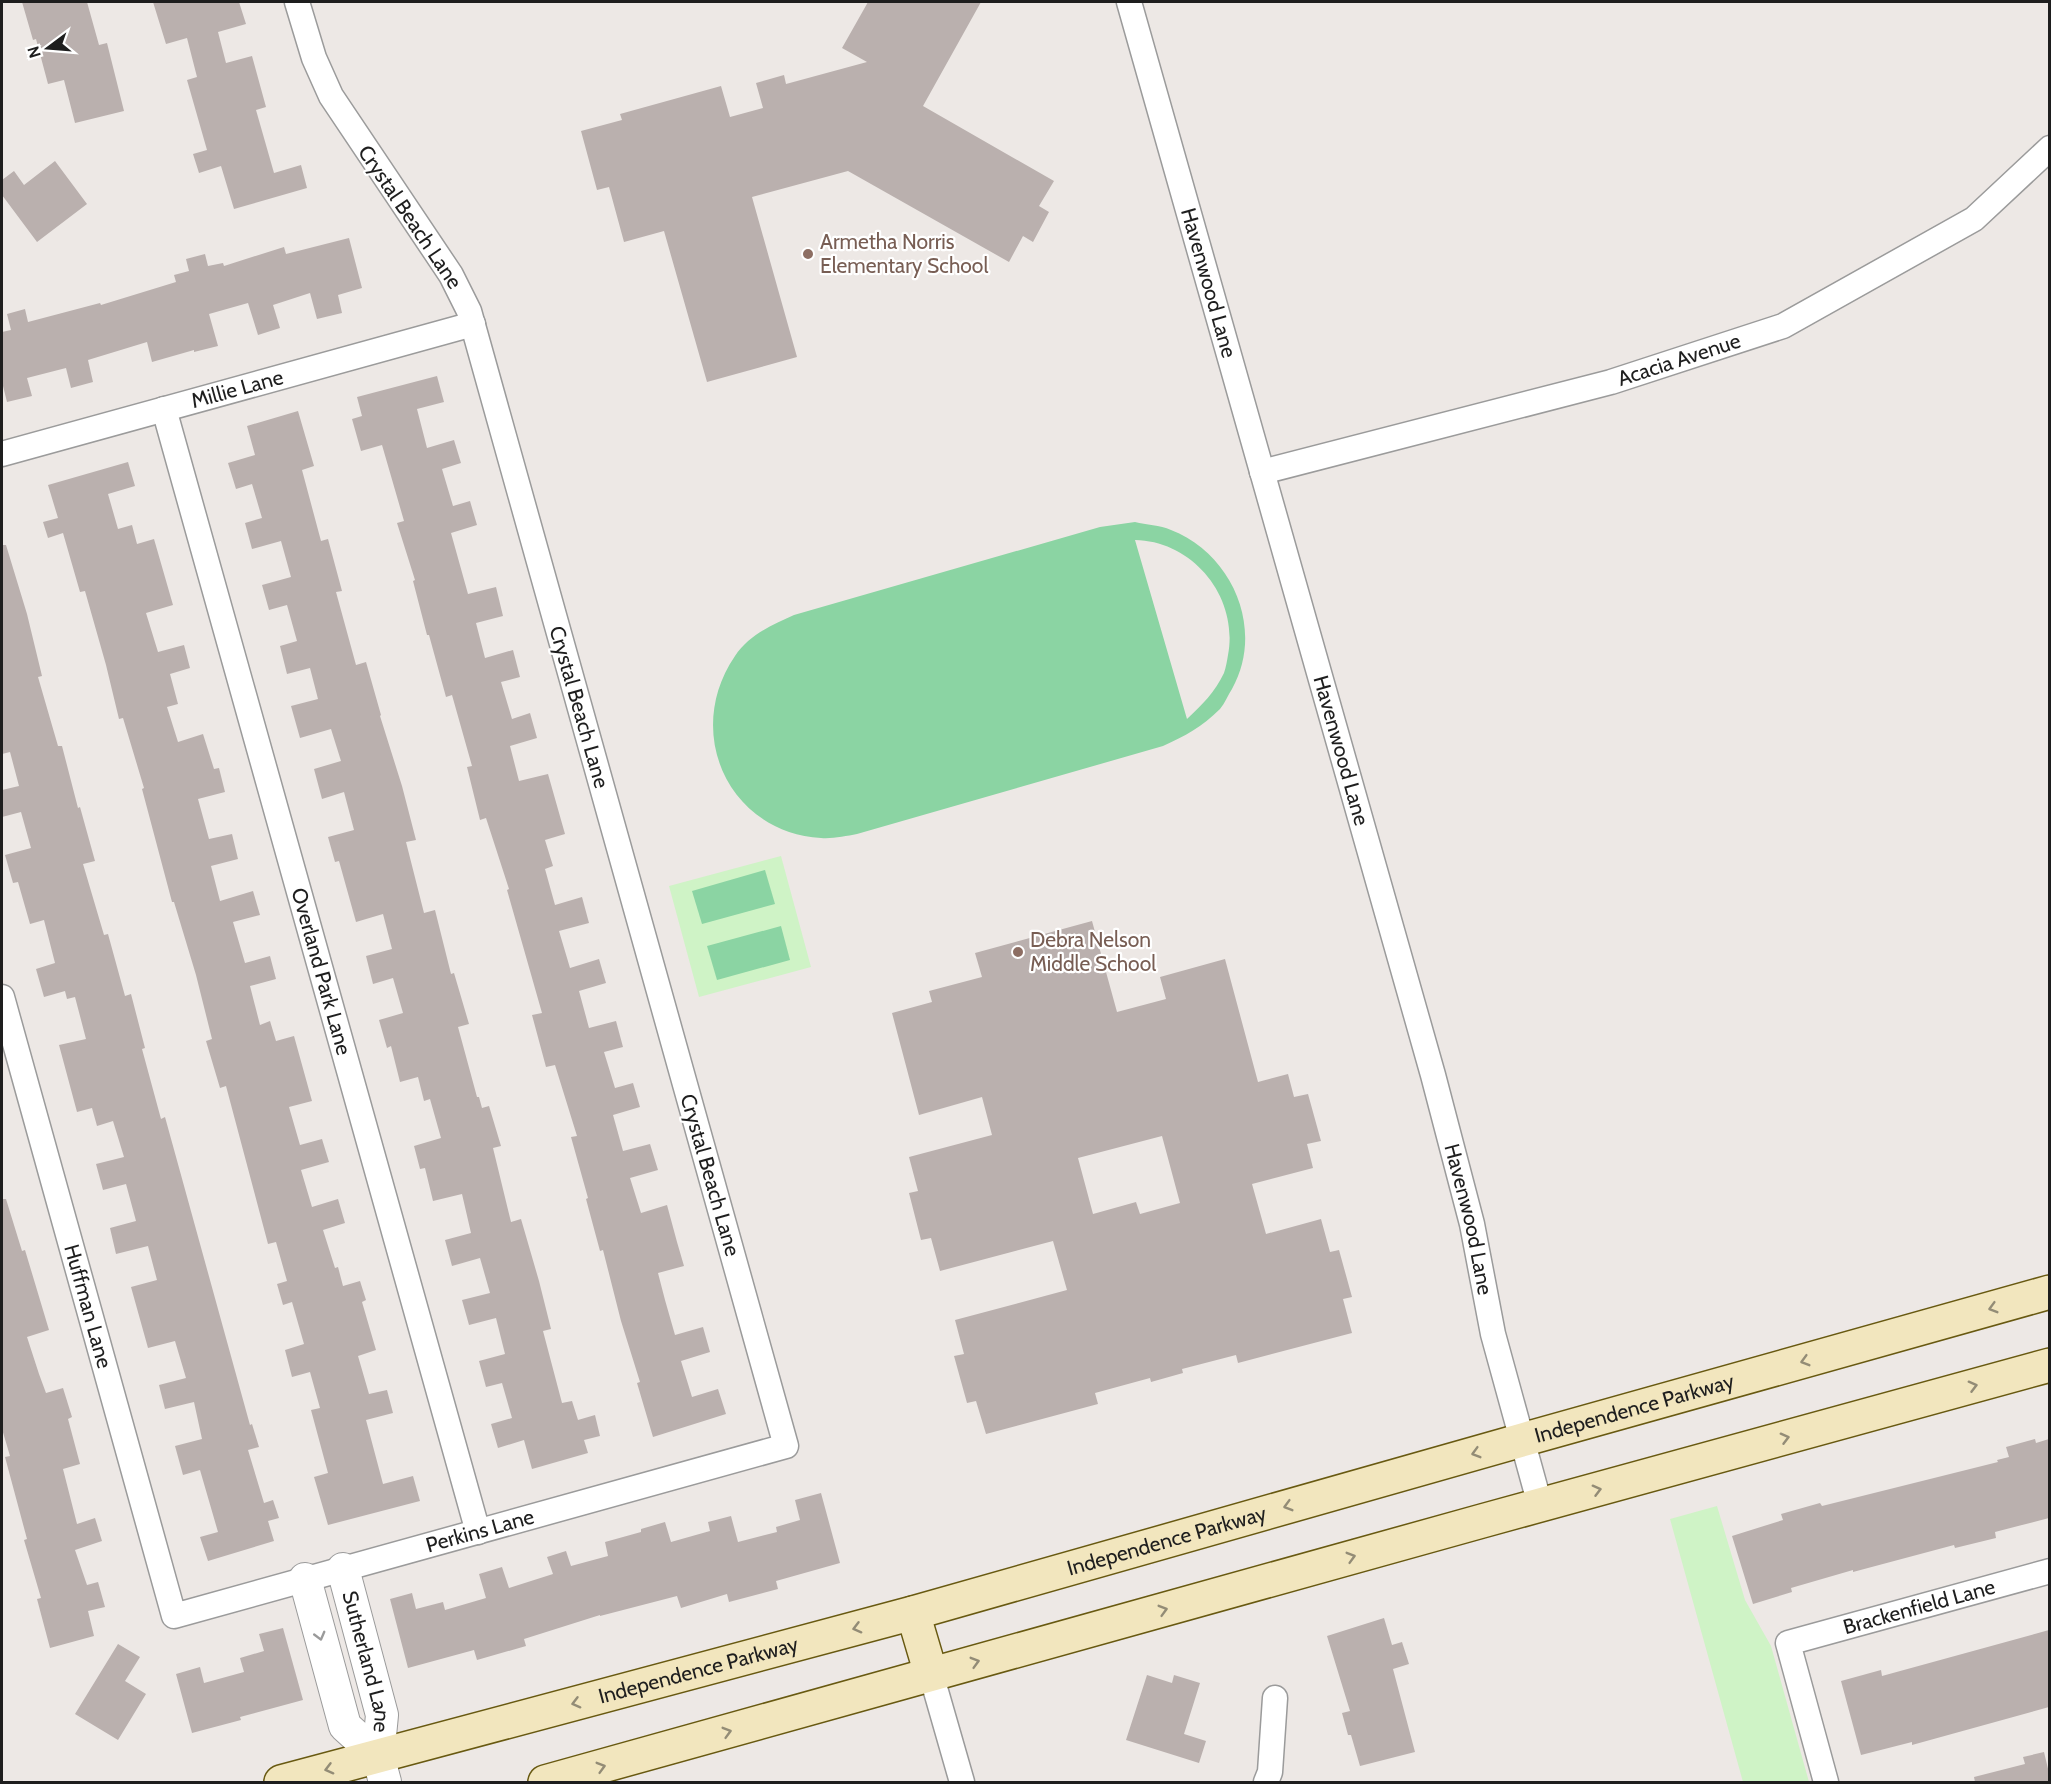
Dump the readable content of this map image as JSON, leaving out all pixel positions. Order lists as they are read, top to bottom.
{
  "streets": {
    "main road": ["Independence Parkway"],
    "street": [
      "Crystal Beach Lane",
      "Havenwood Lane",
      "Acacia Avenue",
      "Millie Lane",
      "Overland Park Lane",
      "Huffman Lane",
      "Perkins Lane",
      "Brackenfield Lane",
      "Sutherland Lane"
    ]
  },
  "crossings": [
    ["Crystal Beach Lane", "Millie Lane"],
    ["Crystal Beach Lane", "Perkins Lane"],
    ["Havenwood Lane", "Acacia Avenue"],
    ["Havenwood Lane", "Independence Parkway"],
    ["Millie Lane", "Overland Park Lane"],
    ["Overland Park Lane", "Perkins Lane"],
    ["Huffman Lane", "Perkins Lane"],
    ["Independence Parkway", "Sutherland Lane"],
    ["Perkins Lane", "Sutherland Lane"]
  ],
  "places": ["Armetha Norris Elementary School", "Debra Nelson Middle School"],
  "north": "left"
}
